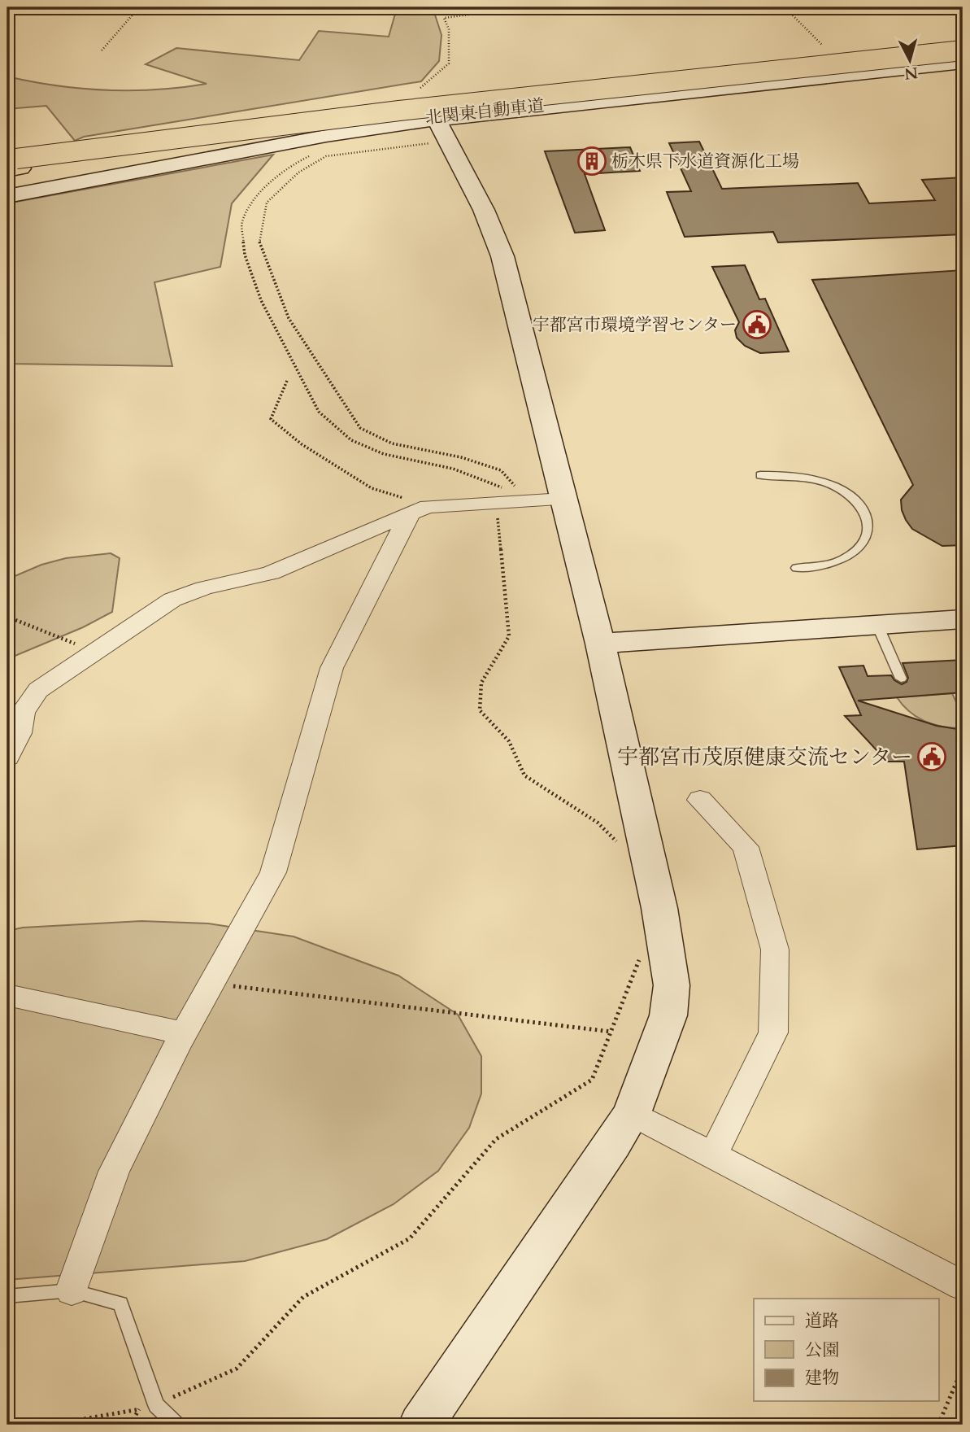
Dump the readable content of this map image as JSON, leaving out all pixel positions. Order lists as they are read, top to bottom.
{
  "streets": {
    "highway": ["北関東自動車道"]
  },
  "places": {
    "building": ["栃木県下水道資源化工場"],
    "public building": ["宇都宮市環境学習センター", "宇都宮市茂原健康交流センター"]
  },
  "legend": ["道路", "公園", "建物"],
  "north": "bottom"
}
